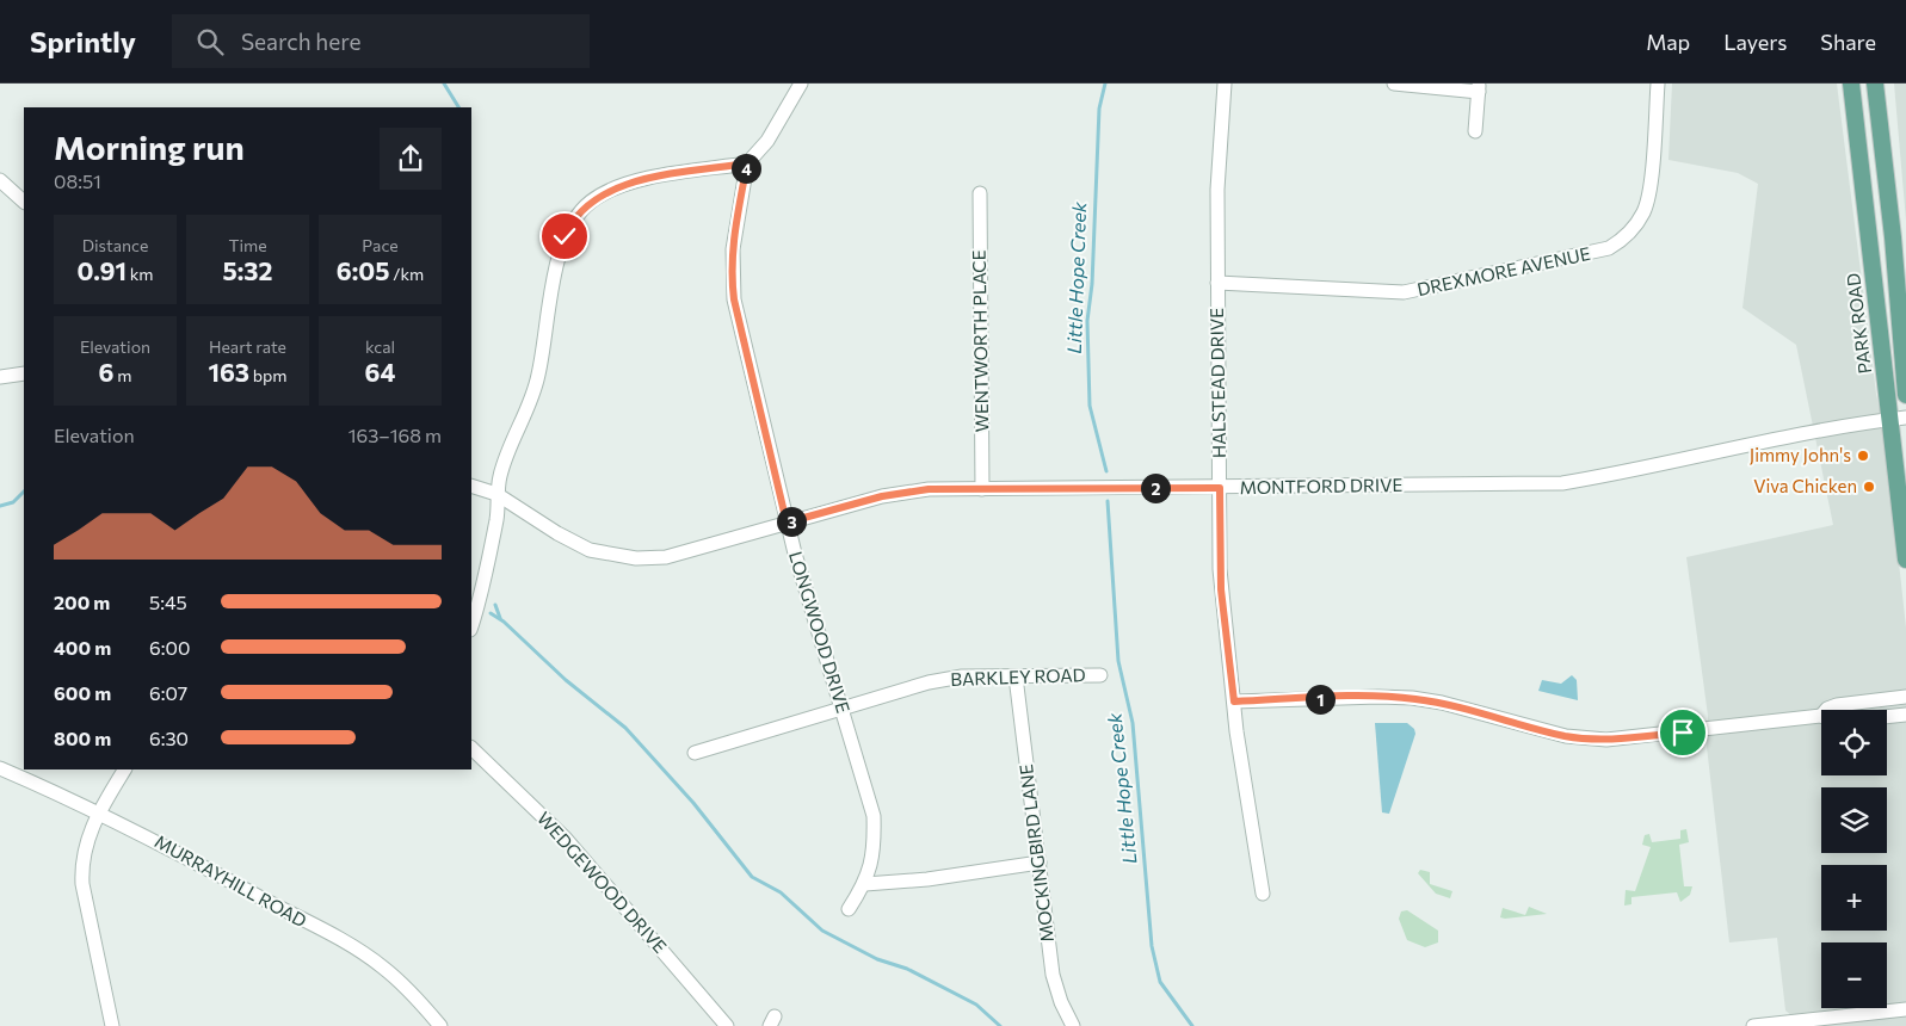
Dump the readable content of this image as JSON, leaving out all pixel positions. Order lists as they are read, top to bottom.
{
  "streets": {
    "main road": ["PARK ROAD"],
    "street": [
      "DREXMORE AVENUE",
      "WENTWORTH PLACE",
      "HALSTEAD DRIVE",
      "MONTFORD DRIVE",
      "LONGWOOD DRIVE",
      "BARKLEY ROAD",
      "MOCKINGBIRD LANE",
      "MURRAYHILL ROAD",
      "WEDGEWOOD DRIVE"
    ]
  },
  "crossings": [
    ["DREXMORE AVENUE", "HALSTEAD DRIVE"],
    ["PARK ROAD", "MONTFORD DRIVE"],
    ["WENTWORTH PLACE", "MONTFORD DRIVE"],
    ["HALSTEAD DRIVE", "MONTFORD DRIVE"],
    ["MONTFORD DRIVE", "LONGWOOD DRIVE"],
    ["LONGWOOD DRIVE", "BARKLEY ROAD"],
    ["BARKLEY ROAD", "MOCKINGBIRD LANE"]
  ],
  "water": ["Little Hope Creek"],
  "places": ["Jimmy John's", "Viva Chicken"],
  "page": {
    "header": "Sprintly",
    "search": "Search here",
    "nav": ["Map", "Layers", "Share"],
    "heading": ["Morning run", "08:51"],
    "pins": [
      "4",
      "2",
      "3",
      "1"
    ],
    "stats": [
      ["Distance", "0.91 km"],
      ["Time", "5:32"],
      ["Pace", "6:05 /km"],
      ["Elevation", "6 m"],
      ["Heart rate", "163 bpm"],
      ["kcal", "64"]
    ],
    "chart": ["Elevation", "163–168 m"],
    "list": [
      {
        "name": "200 m",
        "note": "5:45"
      },
      {
        "name": "400 m",
        "note": "6:00"
      },
      {
        "name": "600 m",
        "note": "6:07"
      },
      {
        "name": "800 m",
        "note": "6:30"
      }
    ],
    "map_buttons": ["+", "−"]
  }
}
